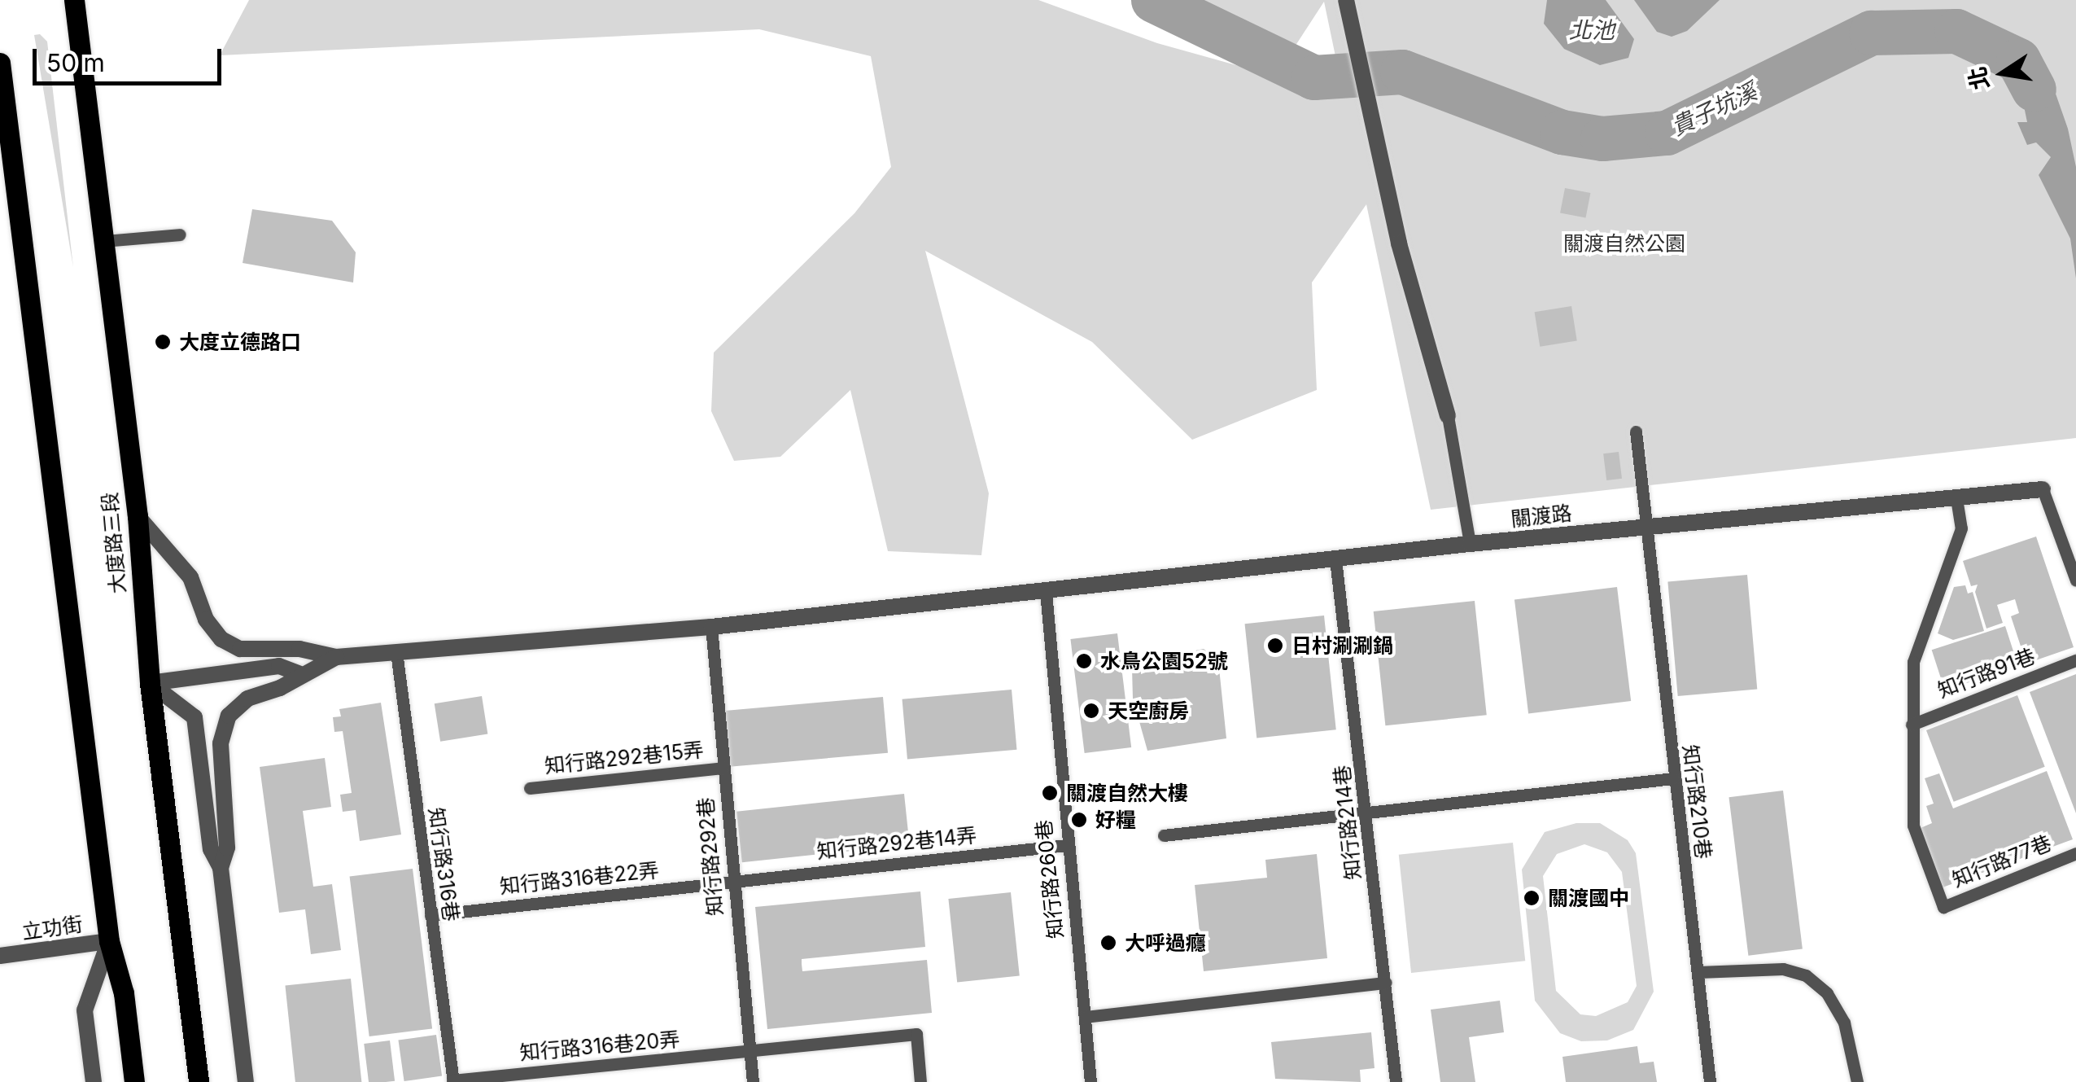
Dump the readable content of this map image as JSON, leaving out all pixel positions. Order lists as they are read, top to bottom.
{
  "streets": {
    "main road": ["大度路三段"],
    "street": ["關渡路", "立功街"],
    "lane": [
      "知行路91巷",
      "知行路292巷15弄",
      "知行路210巷",
      "知行路214巷",
      "知行路292巷14弄",
      "知行路292巷",
      "知行路77巷",
      "知行路316巷",
      "知行路316巷22弄",
      "知行路260巷",
      "知行路316巷20弄"
    ]
  },
  "crossings": [
    ["關渡路", "知行路210巷"],
    ["關渡路", "知行路214巷"],
    ["關渡路", "知行路292巷"],
    ["關渡路", "知行路316巷"],
    ["關渡路", "知行路260巷"],
    ["知行路91巷", "知行路77巷"],
    ["知行路292巷15弄", "知行路292巷"],
    ["知行路292巷14弄", "知行路292巷"],
    ["知行路292巷14弄", "知行路316巷22弄"],
    ["知行路292巷14弄", "知行路260巷"],
    ["知行路292巷", "知行路316巷22弄"],
    ["知行路292巷", "知行路316巷20弄"],
    ["知行路316巷", "知行路316巷22弄"],
    ["知行路316巷", "知行路316巷20弄"]
  ],
  "water": ["北池", "貴子坑溪"],
  "parks": ["關渡自然公園"],
  "places": [
    "大度立德路口",
    "日村涮涮鍋",
    "水鳥公園52號",
    "天空廚房",
    "關渡自然大樓",
    "好糧",
    "關渡國中",
    "大呼過癮"
  ],
  "scale_bar": "50 m",
  "north": "left"
}
